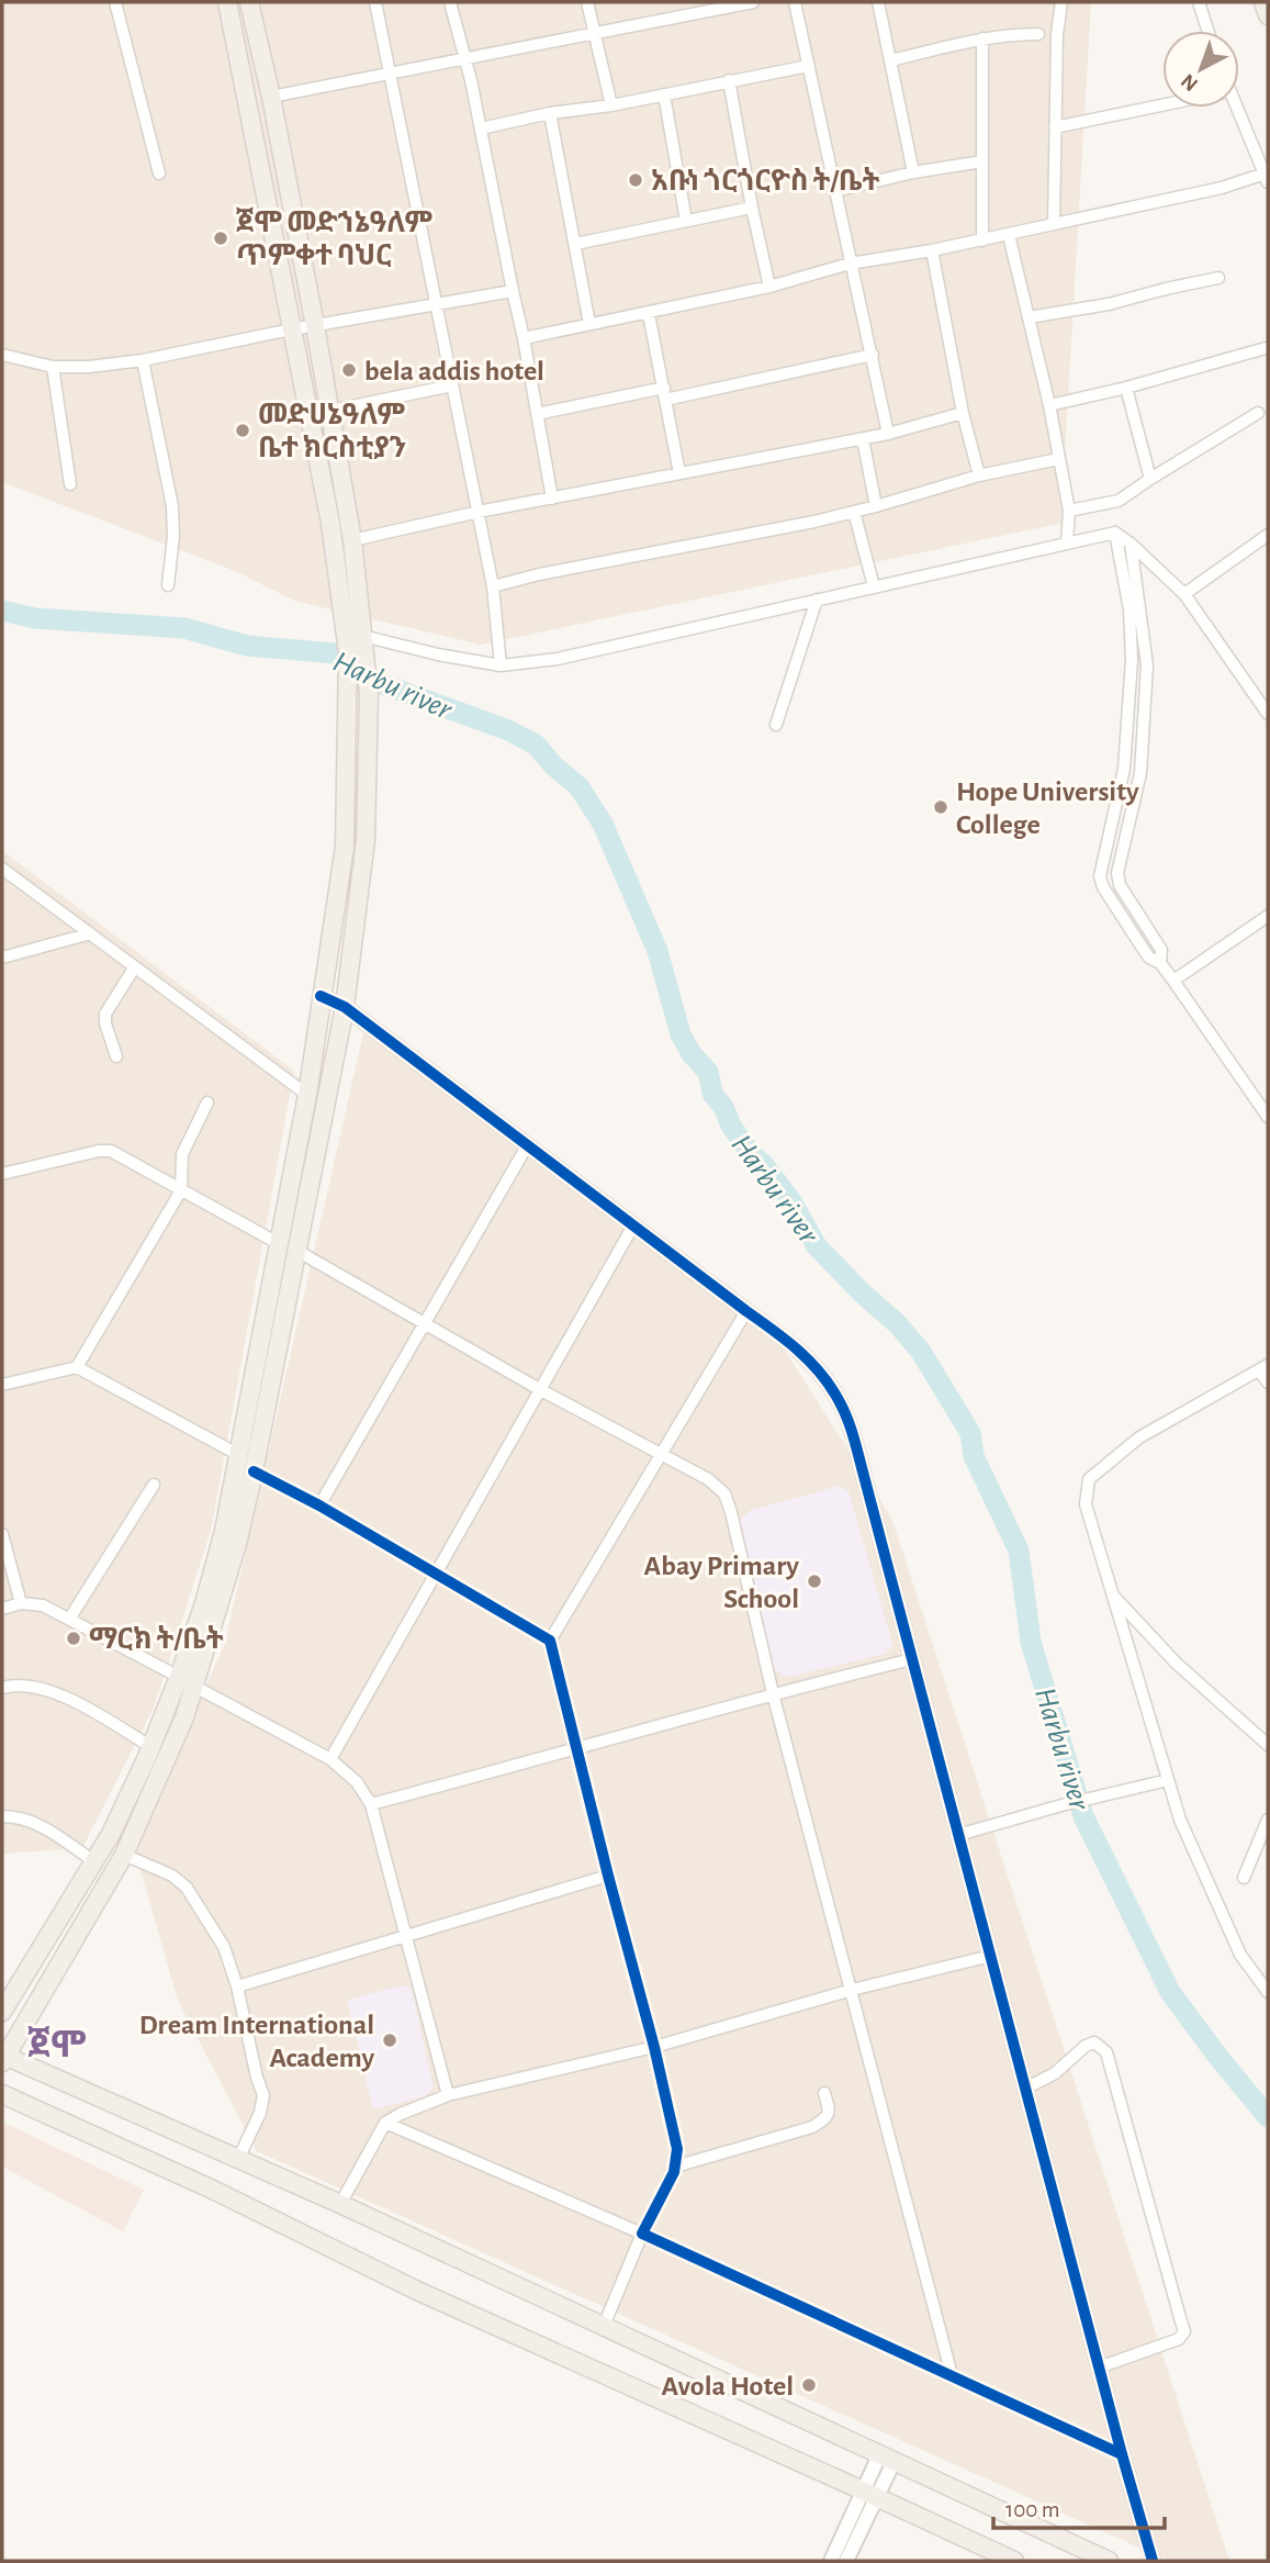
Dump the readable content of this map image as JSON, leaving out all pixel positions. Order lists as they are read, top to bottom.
{
  "districts": ["ጀሞ"],
  "water": ["Harbu river"],
  "places": [
    "አቡነ ጎርጎርዮስ ት/ቤት",
    "ጀሞ መድኀኔዓለም ጥምቀተ ባህር",
    "bela addis hotel",
    "መድሀኔዓለም ቤተ ክርስቲያን",
    "Hope University College",
    "Abay Primary School",
    "ማርክ ት/ቤት",
    "Dream International Academy",
    "Avola Hotel"
  ],
  "scale_bar": "100 m",
  "north": "bottom left"
}
